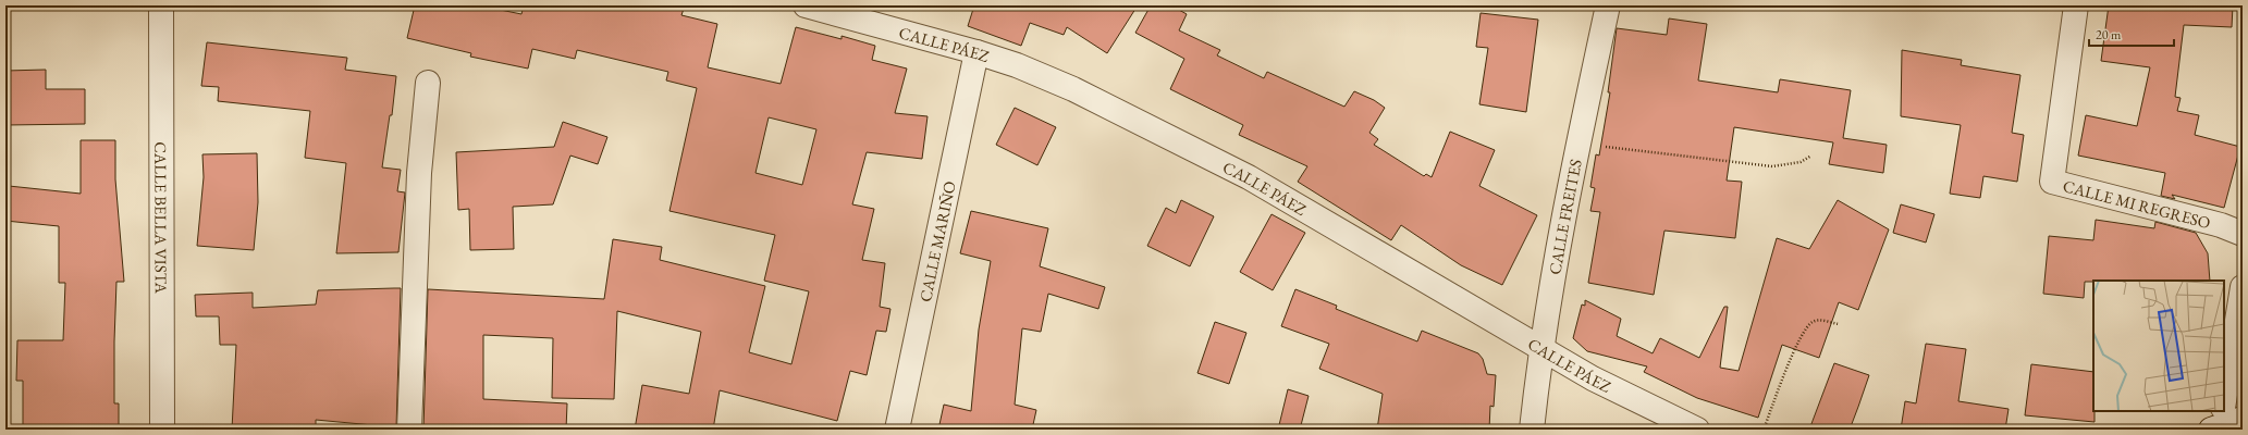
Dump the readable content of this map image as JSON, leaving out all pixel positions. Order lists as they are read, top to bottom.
{
  "streets": {
    "street": [
      "CALLE PÁEZ",
      "CALLE MI REGRESO",
      "CALLE FREITES",
      "CALLE BELLA VISTA",
      "CALLE MARIÑO"
    ]
  },
  "crossings": [
    ["CALLE PÁEZ", "CALLE FREITES"],
    ["CALLE PÁEZ", "CALLE MARIÑO"]
  ],
  "scale_bar": "20 m"
}
